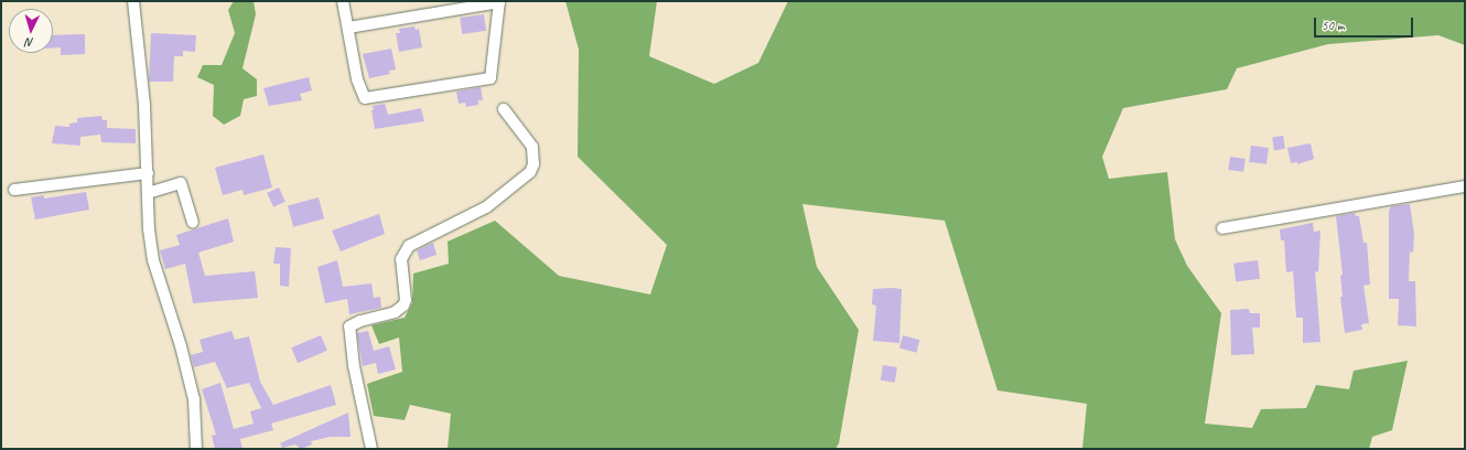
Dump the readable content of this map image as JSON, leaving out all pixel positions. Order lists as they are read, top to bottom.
{
  "scale_bar": "50 m",
  "north": "bottom"
}
